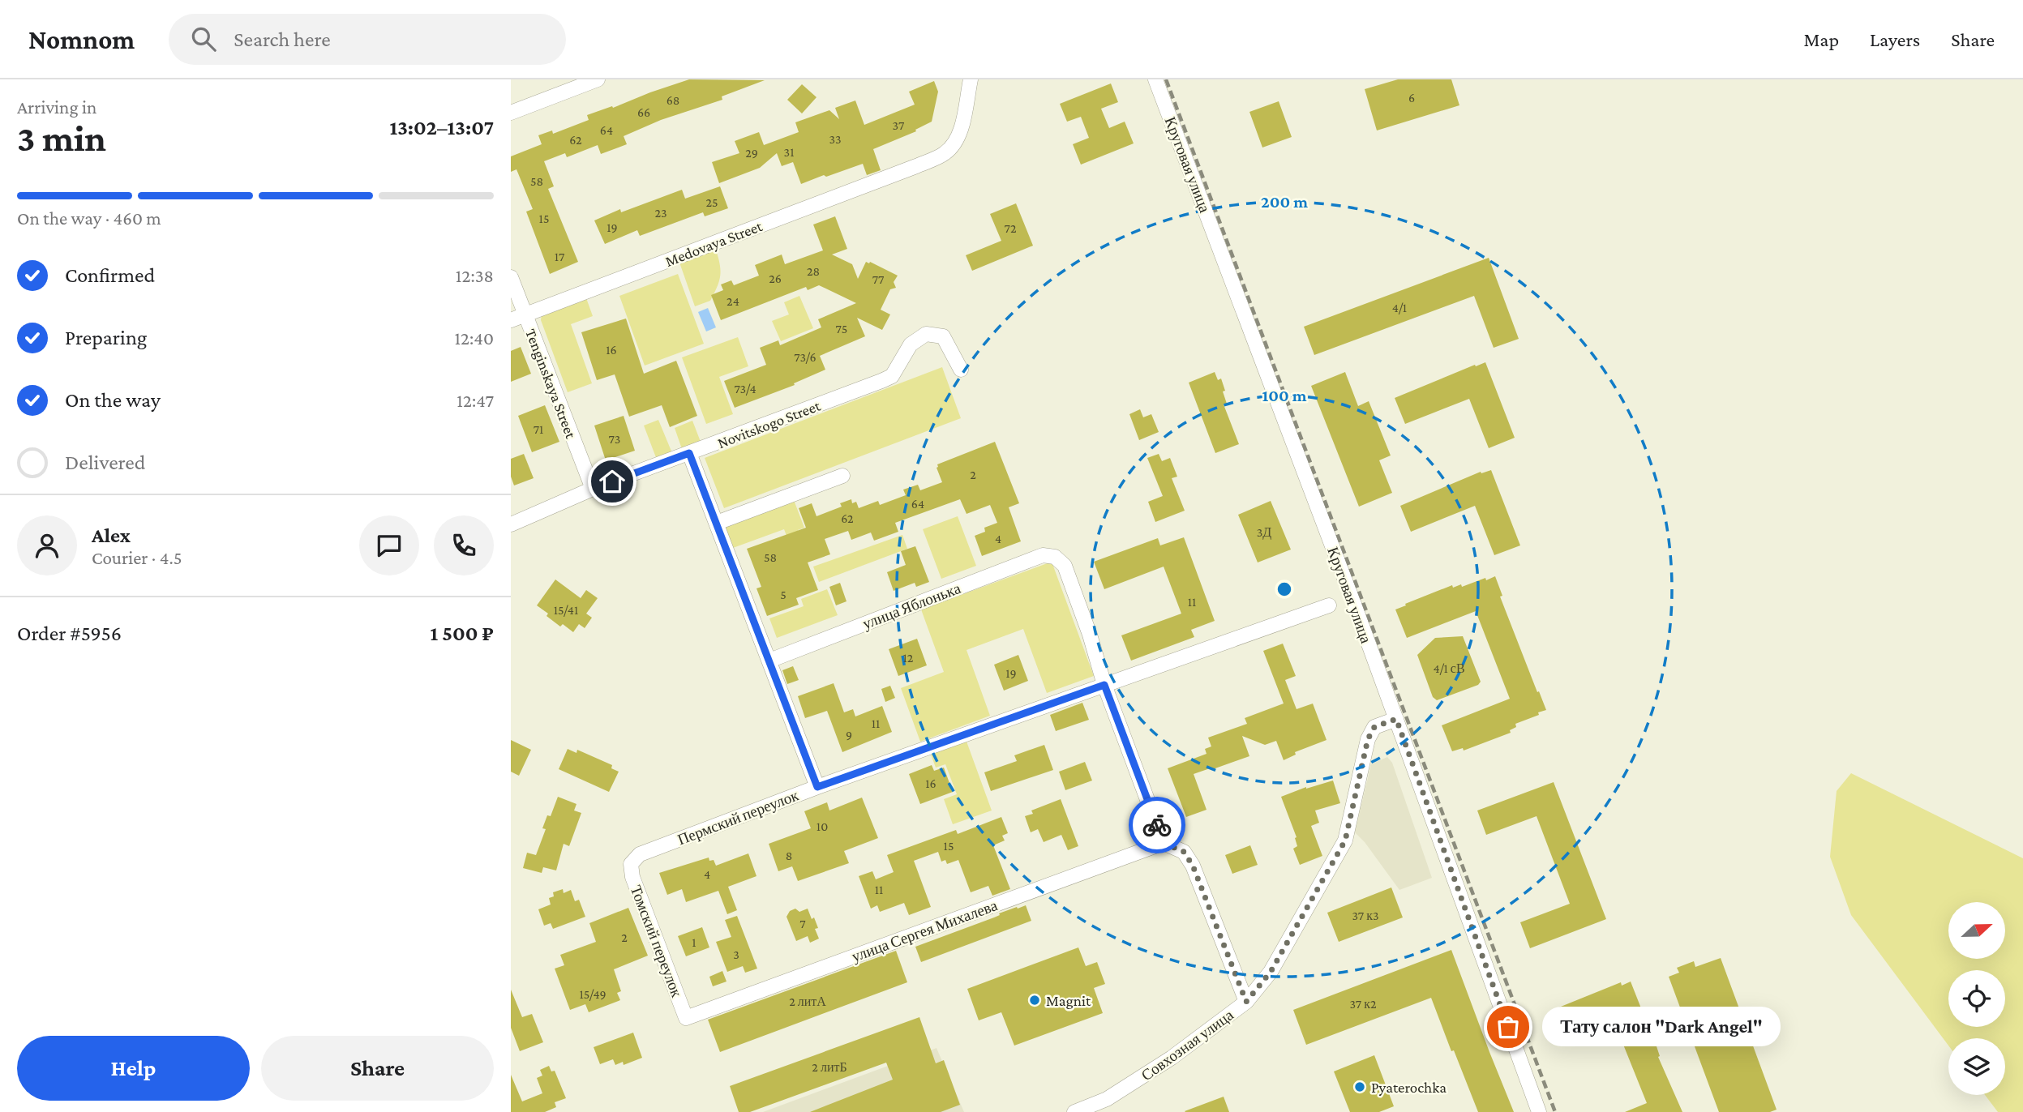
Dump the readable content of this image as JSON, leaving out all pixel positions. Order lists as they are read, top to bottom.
{
  "streets": {
    "street": [
      "Круговая улица",
      "Medovaya Street",
      "Tenginskaya Street",
      "Novitskogo Street",
      "улица Яблонька",
      "Пермский переулок",
      "улица Сергея Михалева",
      "Томский переулок",
      "Совхозная улица"
    ]
  },
  "crossings": [
    ["Круговая улица", "Совхозная улица"],
    ["Medovaya Street", "Tenginskaya Street"],
    ["Tenginskaya Street", "Novitskogo Street"],
    ["улица Яблонька", "Пермский переулок"],
    ["Пермский переулок", "Томский переулок"],
    ["улица Сергея Михалева", "Томский переулок"]
  ],
  "places": ["Magnit", "Тату салон \"Dark Angel\"", "Pyaterochka"],
  "house_numbers": [
    "6",
    "68",
    "66",
    "37",
    "64",
    "33",
    "62",
    "31",
    "29",
    "58",
    "25",
    "23",
    "15",
    "19",
    "72",
    "17",
    "28",
    "26",
    "77",
    "24",
    "4/1",
    "75",
    "16",
    "73/6",
    "73/4",
    "71",
    "73",
    "2",
    "64",
    "62",
    "3Д",
    "4",
    "58",
    "5",
    "11",
    "15/41",
    "12",
    "4/1 сВ",
    "19",
    "11",
    "9",
    "16",
    "10",
    "15",
    "8",
    "4",
    "11",
    "37 к3",
    "7",
    "2",
    "1",
    "3",
    "15/49",
    "2 литА",
    "37 к2",
    "2 литБ"
  ],
  "north": "right",
  "page": {
    "header": "Nomnom",
    "search": "Search here",
    "nav": ["Map", "Layers", "Share"],
    "heading": ["3 min", "Arriving in", "13:02–13:07"],
    "panel": [
      "Alex",
      "Courier · 4.5",
      "Order #5956",
      "1 500 ₽"
    ],
    "bar": "On the way · 460 m",
    "list": [
      ["Confirmed", "12:38"],
      ["Preparing", "12:40"],
      ["On the way", "12:47"],
      "Delivered"
    ],
    "bubble": "Тату салон \"Dark Angel\"",
    "buttons": ["Help", "Share"]
  },
  "rings": ["200 m", "100 m"]
}
